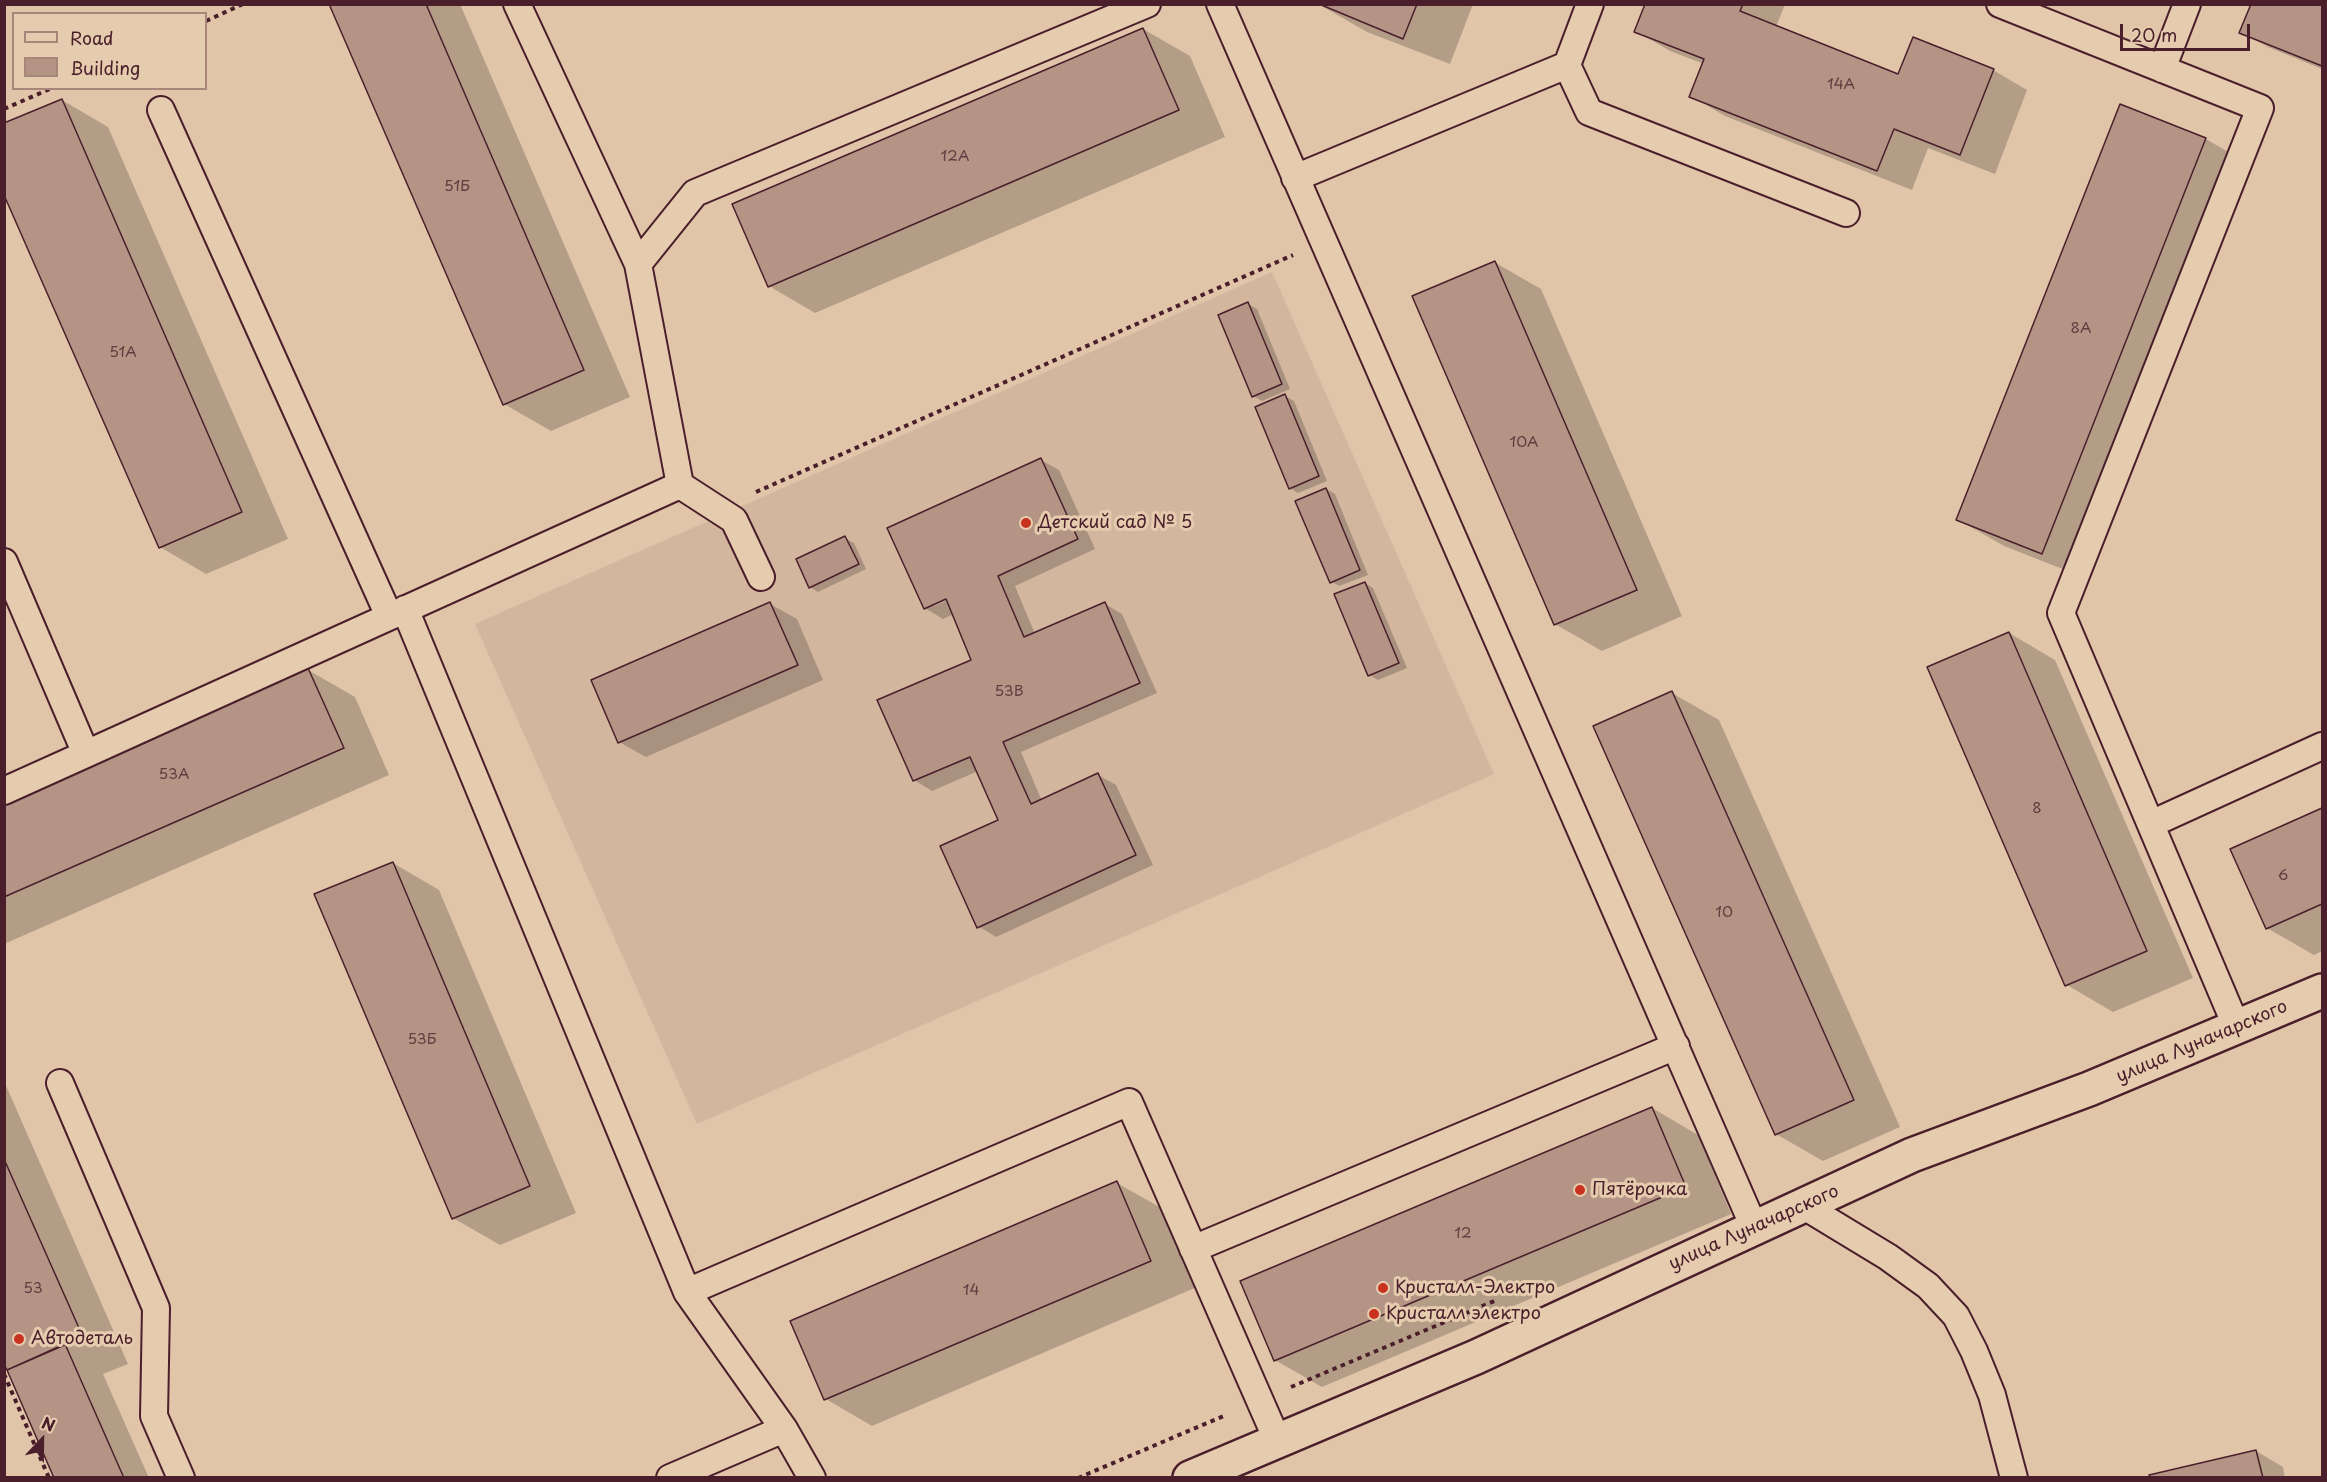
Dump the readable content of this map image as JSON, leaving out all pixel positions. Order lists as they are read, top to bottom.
{
  "streets": {
    "street": ["улица Луначарского"]
  },
  "places": [
    "Детский сад № 5",
    "Пятёрочка",
    "Кристалл-Электро",
    "Кристалл электро",
    "Автодеталь"
  ],
  "house_numbers": [
    "14А",
    "12А",
    "51Б",
    "8А",
    "51А",
    "10А",
    "53В",
    "53А",
    "8",
    "6",
    "10",
    "53Б",
    "12",
    "53",
    "14"
  ],
  "legend": ["Road", "Building"],
  "scale_bar": "20 m",
  "north": "top"
}
